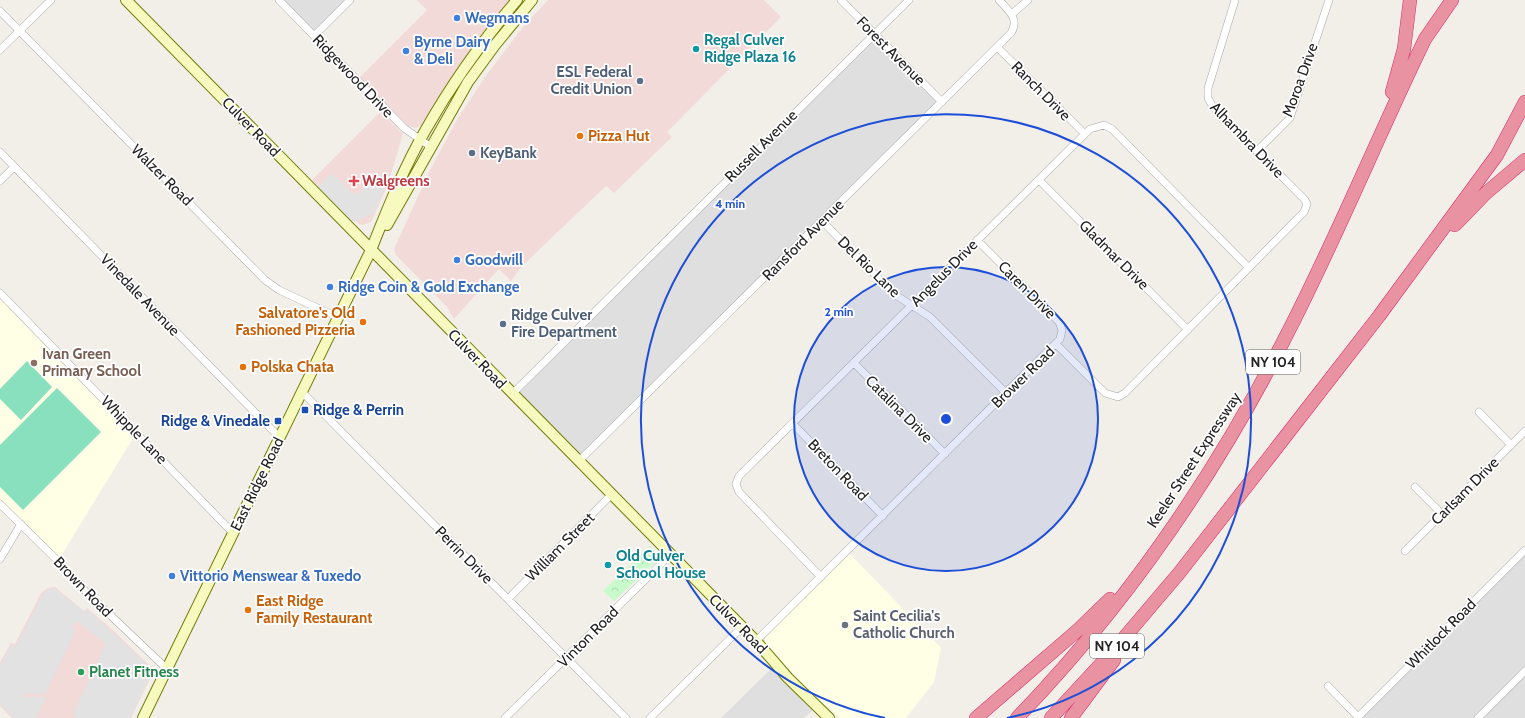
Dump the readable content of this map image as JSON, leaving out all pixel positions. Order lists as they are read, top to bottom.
{
  "streets": {
    "highway": ["NY 104", "Keeler Street Expressway"],
    "main road": ["Culver Road", "East Ridge Road"],
    "street": [
      "Forest Avenue",
      "Ridgewood Drive",
      "Moroa Drive",
      "Ranch Drive",
      "Alhambra Drive",
      "Russell Avenue",
      "Walzer Road",
      "Ransford Avenue",
      "Gladmar Drive",
      "Del Rio Lane",
      "Angelus Drive",
      "Caren Drive",
      "Vinedale Avenue",
      "Brower Road",
      "Catalina Drive",
      "Whipple Lane",
      "Breton Road",
      "Carlsam Drive",
      "William Street",
      "Perrin Drive",
      "Brown Road",
      "Whitlock Road",
      "Vinton Road"
    ]
  },
  "crossings": [
    ["Forest Avenue", "Russell Avenue"],
    ["Forest Avenue", "Ransford Avenue"],
    ["Ridgewood Drive", "East Ridge Road"],
    ["Moroa Drive", "Alhambra Drive"],
    ["Ranch Drive", "Ransford Avenue"],
    ["Ranch Drive", "Angelus Drive"],
    ["Culver Road", "Russell Avenue"],
    ["Culver Road", "Ransford Avenue"],
    ["Culver Road", "Brower Road"],
    ["Culver Road", "East Ridge Road"],
    ["Culver Road", "William Street"],
    ["Culver Road", "Vinton Road"],
    ["Alhambra Drive", "Brower Road"],
    ["Walzer Road", "East Ridge Road"],
    ["Ransford Avenue", "Del Rio Lane"],
    ["Gladmar Drive", "Angelus Drive"],
    ["Gladmar Drive", "Brower Road"],
    ["Del Rio Lane", "Angelus Drive"],
    ["Del Rio Lane", "Brower Road"],
    ["Angelus Drive", "Caren Drive"],
    ["Angelus Drive", "Brower Road"],
    ["Angelus Drive", "Catalina Drive"],
    ["Angelus Drive", "Breton Road"],
    ["Caren Drive", "Brower Road"],
    ["Vinedale Avenue", "East Ridge Road"],
    ["NY 104", "Keeler Street Expressway"],
    ["Brower Road", "Catalina Drive"],
    ["Brower Road", "Breton Road"],
    ["Whipple Lane", "East Ridge Road"],
    ["East Ridge Road", "Perrin Drive"],
    ["East Ridge Road", "Brown Road"],
    ["William Street", "Perrin Drive"],
    ["Perrin Drive", "Vinton Road"]
  ],
  "places": {
    "other": [
      "Wegmans",
      "Regal Culver Ridge Plaza 16",
      "Byrne Dairy & Deli",
      "ESL Federal Credit Union",
      "Pizza Hut",
      "KeyBank",
      "Goodwill",
      "Ridge Coin & Gold Exchange",
      "Salvatore's Old Fashioned Pizzeria",
      "Ridge Culver Fire Department",
      "Ivan Green Primary School",
      "Polska Chata",
      "Old Culver School House",
      "Vittorio Menswear & Tuxedo",
      "East Ridge Family Restaurant",
      "Saint Cecilia's Catholic Church",
      "Planet Fitness"
    ],
    "health": ["Walgreens"],
    "transit": ["Ridge & Perrin", "Ridge & Vinedale"]
  },
  "rings": ["4 min", "2 min"]
}
